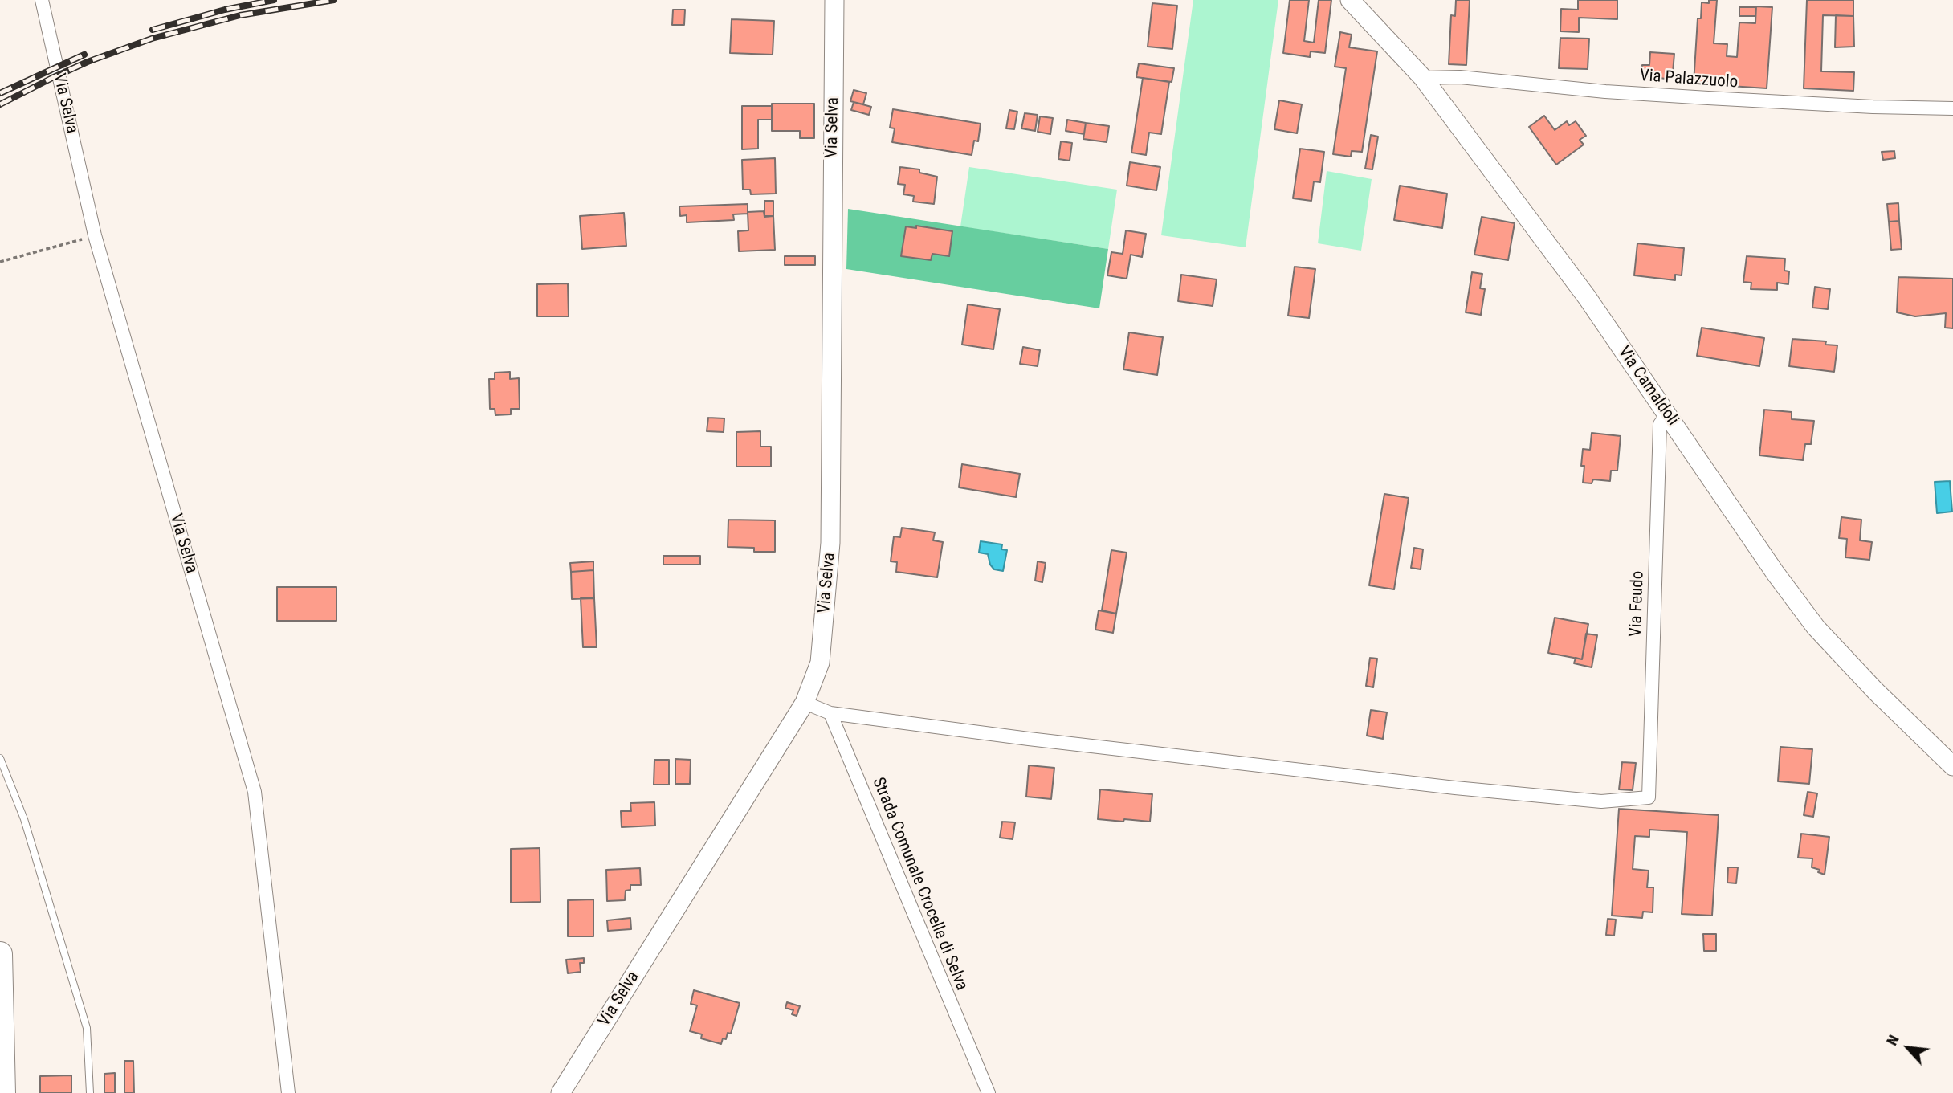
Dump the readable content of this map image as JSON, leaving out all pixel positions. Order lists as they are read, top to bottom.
{
  "streets": {
    "street": [
      "Via Palazzuolo",
      "Via Selva",
      "Via Camaldoli",
      "Via Feudo",
      "Strada Comunale Crocelle di Selva"
    ]
  },
  "crossings": [
    ["Via Palazzuolo", "Via Camaldoli"],
    ["Via Camaldoli", "Via Feudo"],
    ["Via Feudo", "Strada Comunale Crocelle di Selva"]
  ],
  "north": "top left"
}
